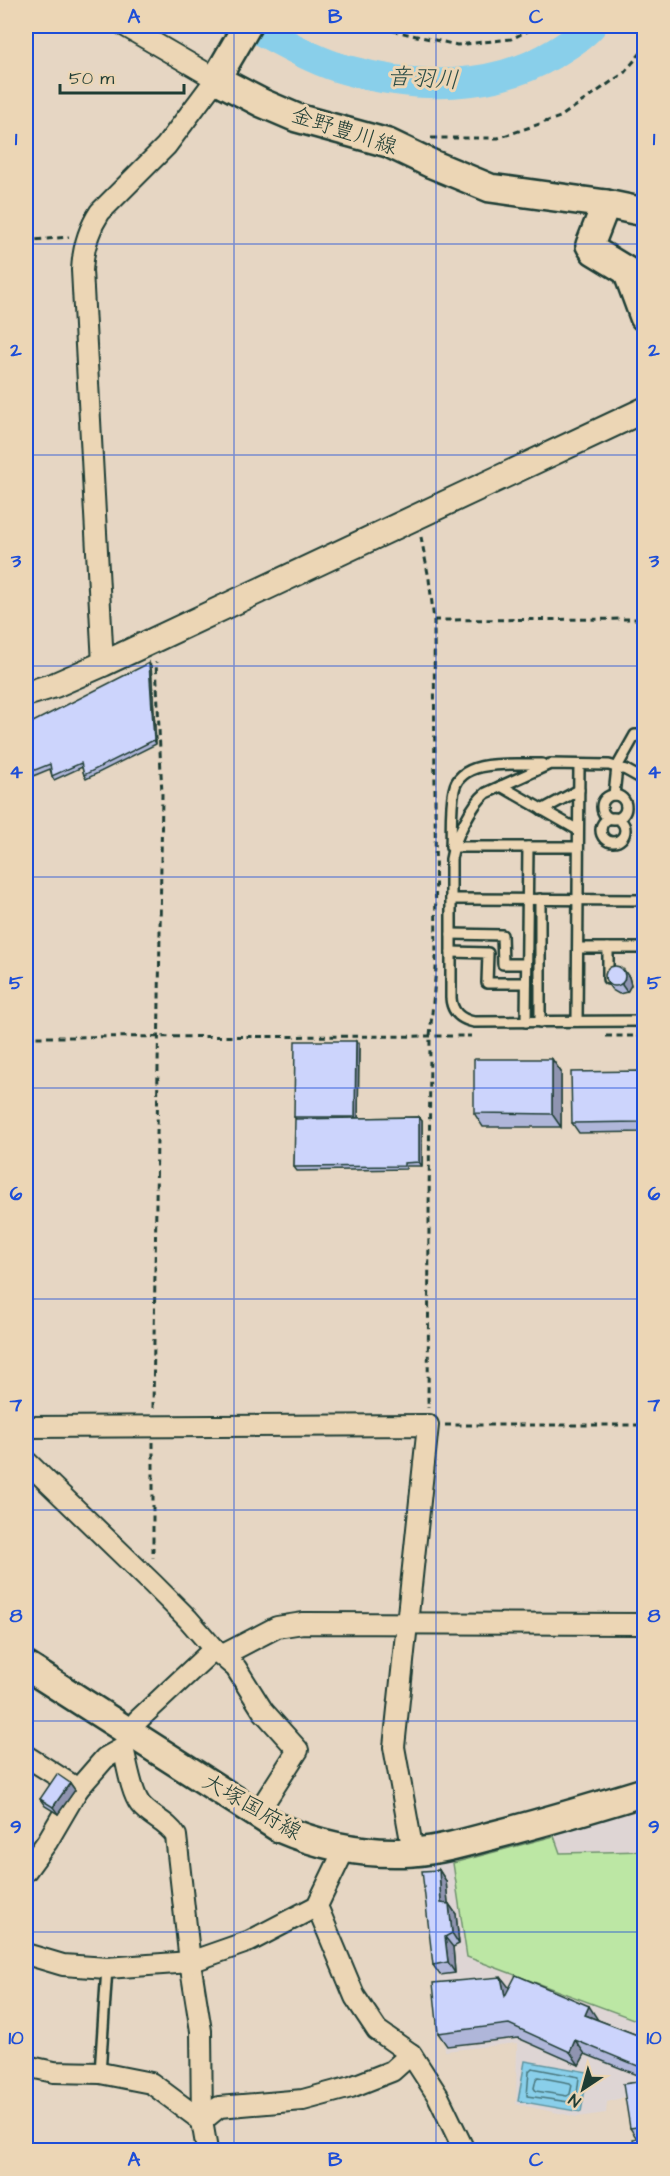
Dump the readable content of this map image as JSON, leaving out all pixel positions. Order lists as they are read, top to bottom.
{
  "streets": {
    "main road": ["金野豊川線", "大塚国府線"]
  },
  "water": ["音羽川"],
  "scale_bar": "50 m",
  "north": "bottom left",
  "grid": {
    "columns": ["A", "B", "C"],
    "rows": [
      "1",
      "2",
      "3",
      "4",
      "5",
      "6",
      "7",
      "8",
      "9",
      "10"
    ]
  }
}
